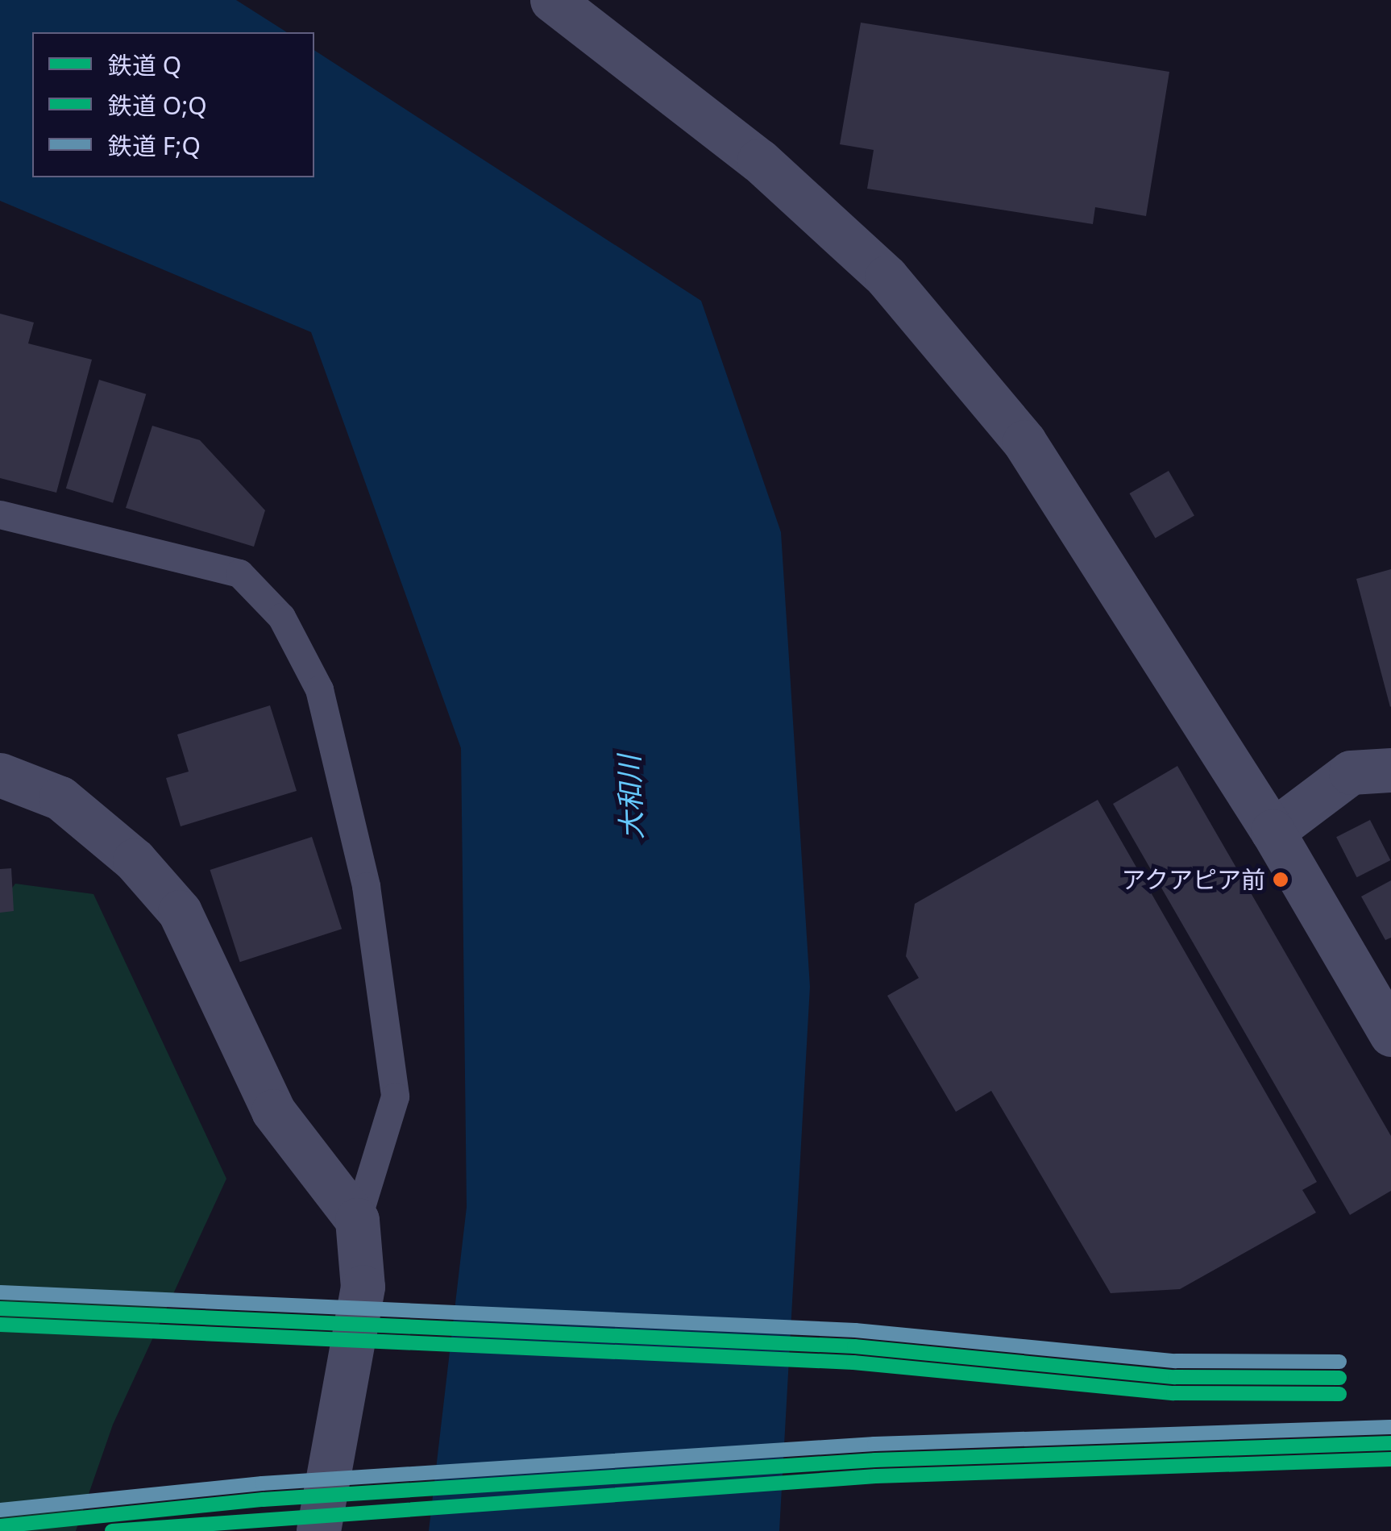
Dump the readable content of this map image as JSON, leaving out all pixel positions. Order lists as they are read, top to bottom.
{
  "water": ["大和川"],
  "places": ["アクアピア前"],
  "lines": ["rail line F;Q", "rail line Q", "rail line O;Q"],
  "legend": ["鉄道 Q", "鉄道 O;Q", "鉄道 F;Q"]
}
